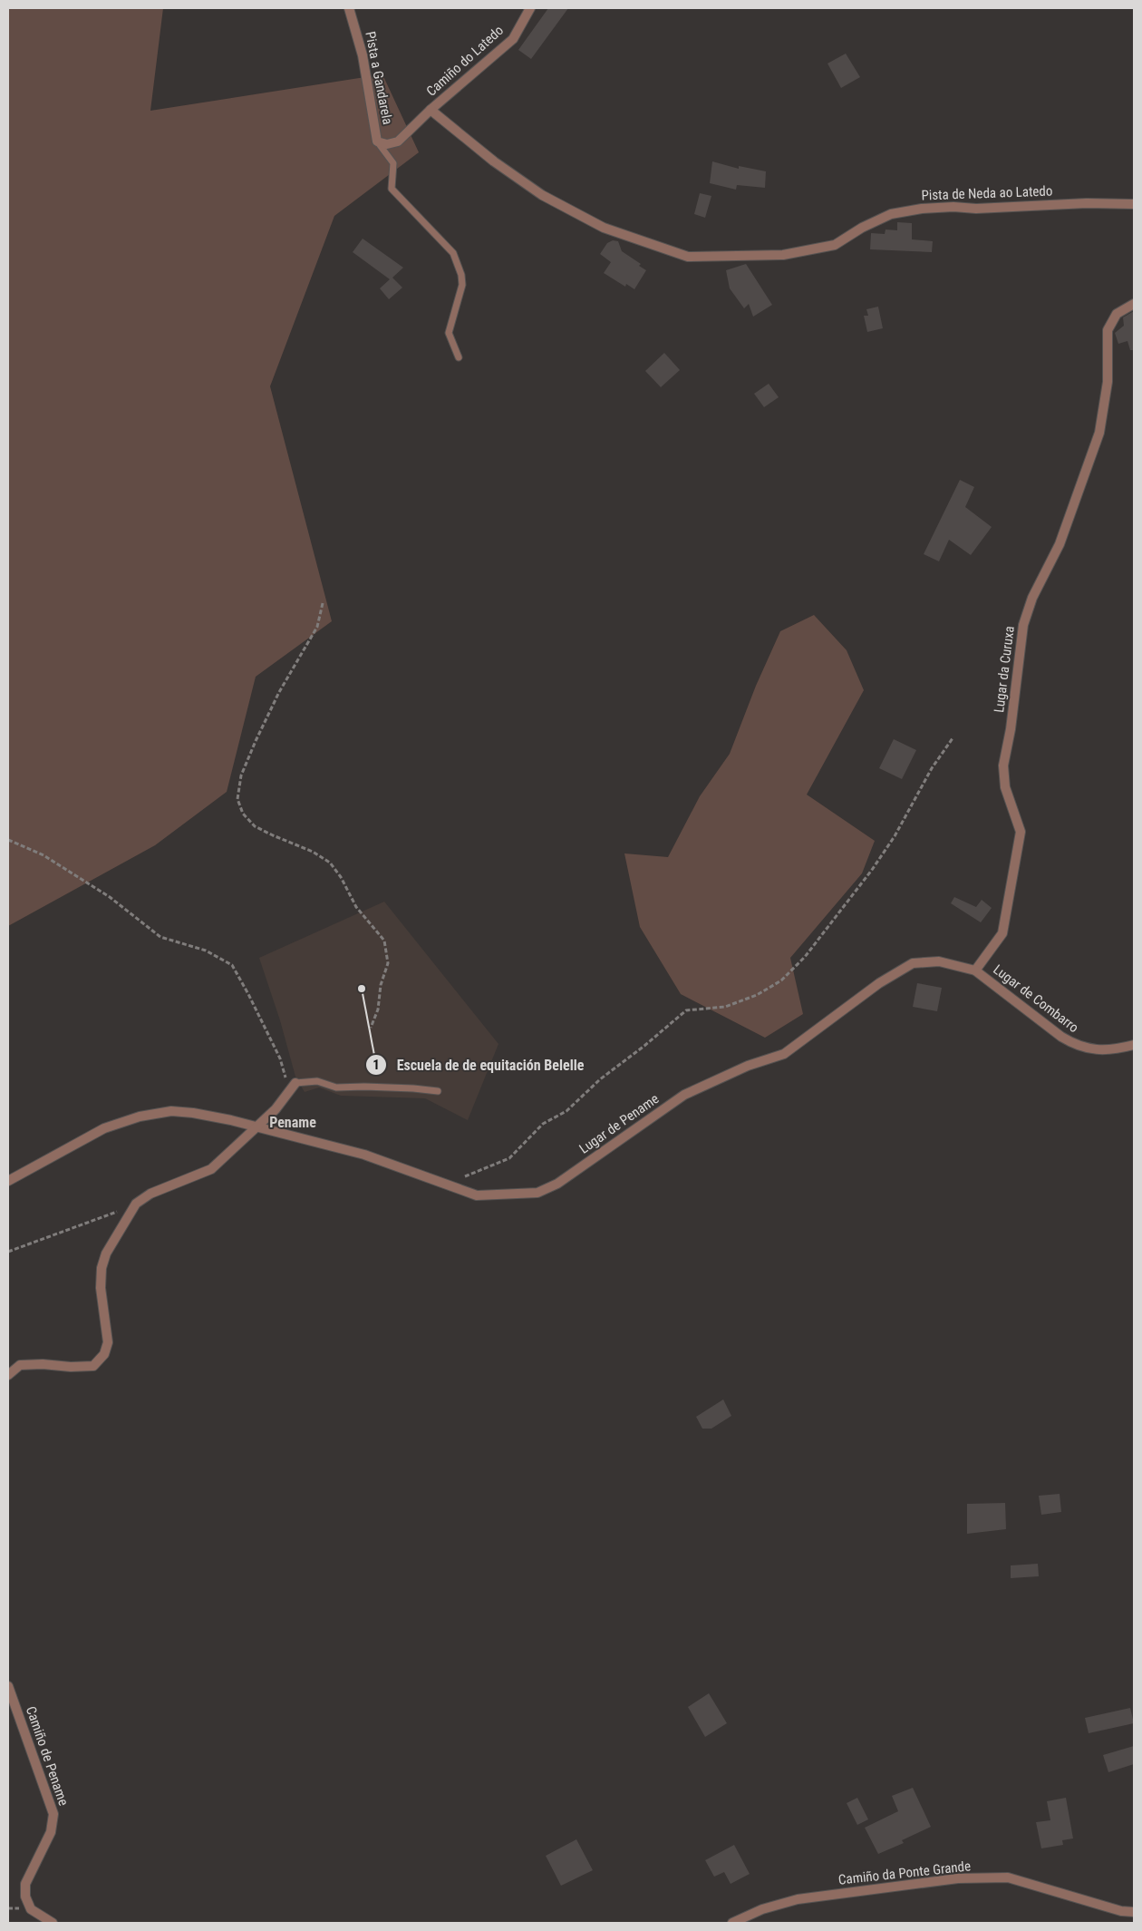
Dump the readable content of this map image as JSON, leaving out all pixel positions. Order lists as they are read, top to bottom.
{
  "streets": {
    "street": [
      "Camiño do Latedo",
      "Pista a Gandarela",
      "Pista de Neda ao Latedo",
      "Lugar da Curuxa",
      "Lugar de Combarro",
      "Lugar de Pename",
      "Camiño de Pename",
      "Camiño da Ponte Grande"
    ]
  },
  "crossings": [
    ["Camiño do Latedo", "Pista a Gandarela"],
    ["Camiño do Latedo", "Pista de Neda ao Latedo"],
    ["Pista a Gandarela", "Pista de Neda ao Latedo"],
    ["Lugar da Curuxa", "Lugar de Combarro"],
    ["Lugar da Curuxa", "Lugar de Pename"],
    ["Lugar de Combarro", "Lugar de Pename"]
  ],
  "districts": ["Pename"],
  "places": ["Escuela de de equitación Belelle"]
}
